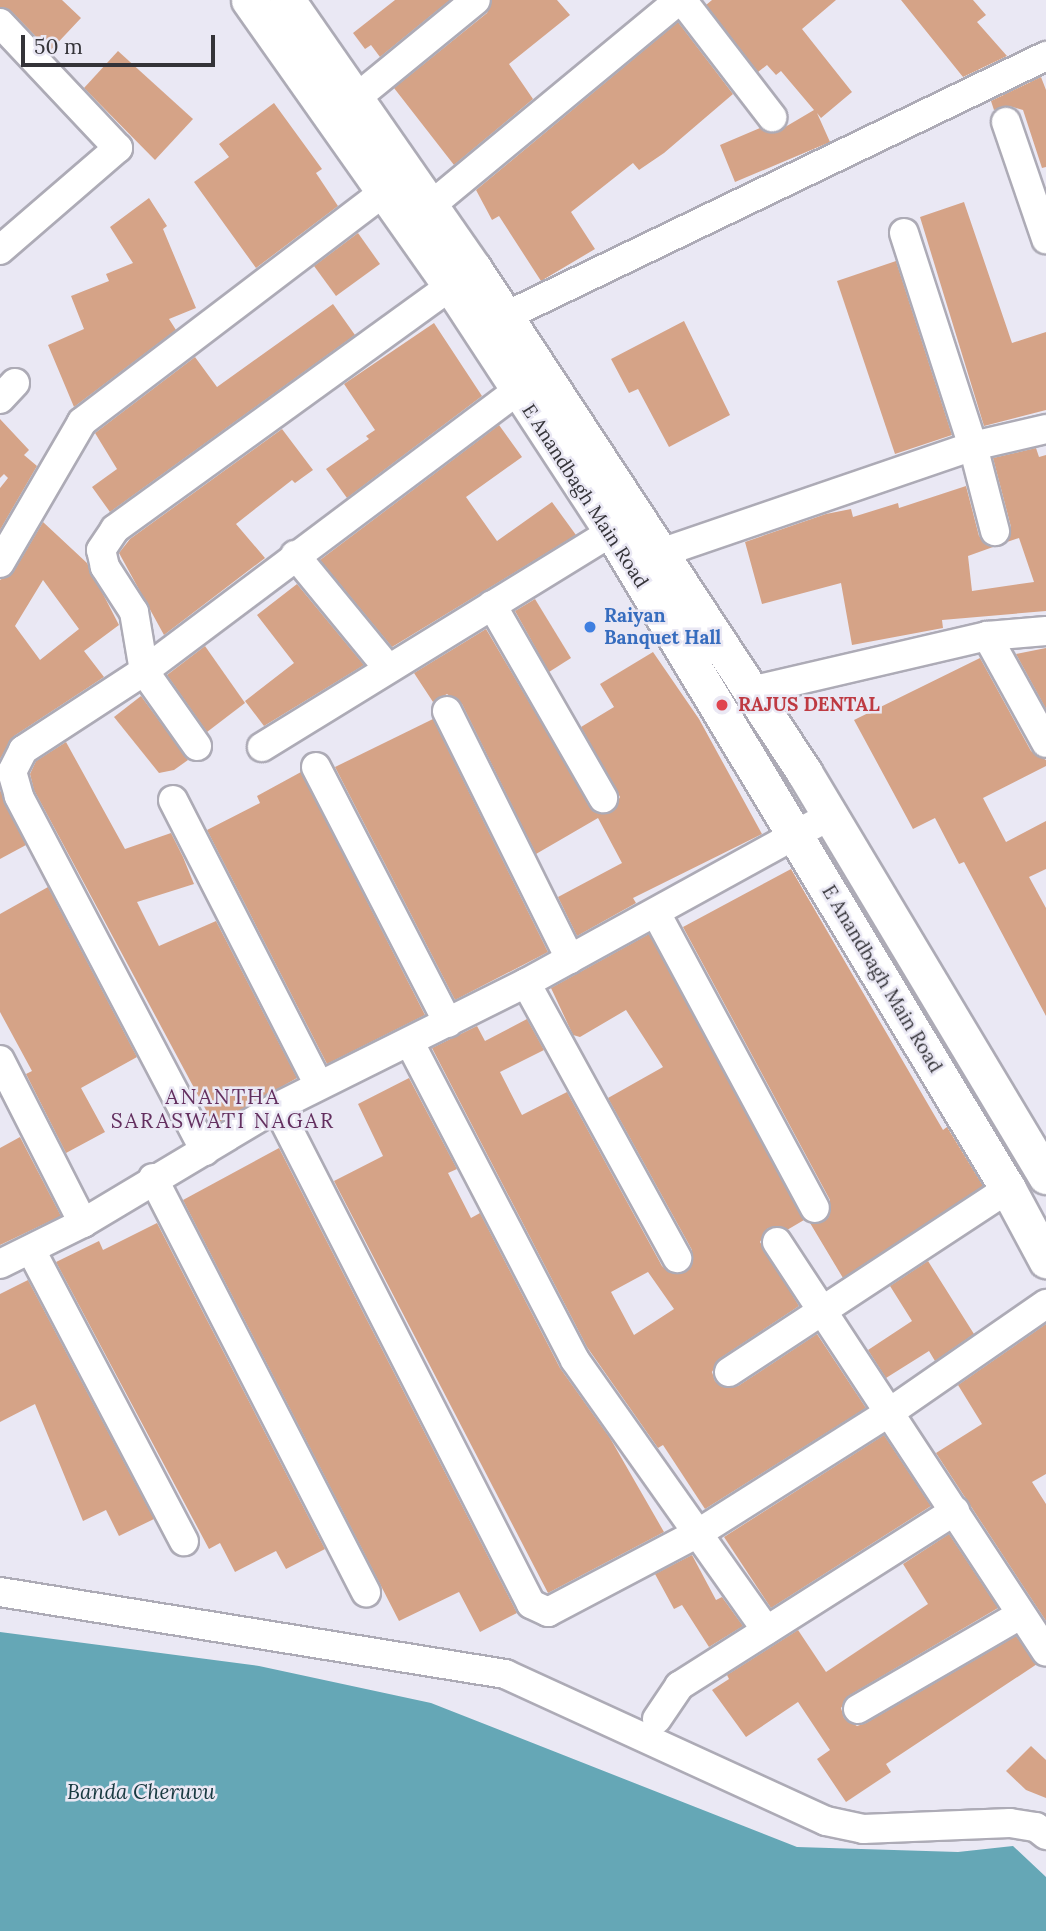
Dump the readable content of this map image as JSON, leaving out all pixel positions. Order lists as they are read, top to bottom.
{
  "streets": {
    "street": ["E Anandbagh Main Road"]
  },
  "districts": ["ANANTHA SARASWATI NAGAR"],
  "water": ["Banda Cheruvu"],
  "places": ["Raiyan Banquet Hall", "RAJUS DENTAL"],
  "scale_bar": "50 m"
}
